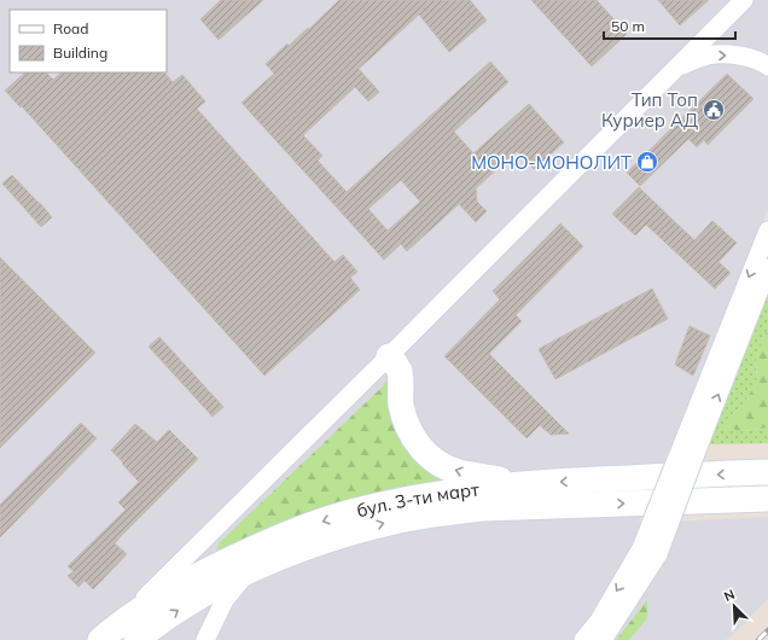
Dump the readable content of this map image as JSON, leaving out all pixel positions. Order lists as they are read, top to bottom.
{
  "streets": {
    "main road": ["бул. 3-ти март"]
  },
  "places": {
    "public building": ["Тип Топ Куриер АД"],
    "shop": ["МОНО-МОНОЛИТ"]
  },
  "legend": ["Road", "Building"],
  "scale_bar": "50 m",
  "north": "top left"
}
